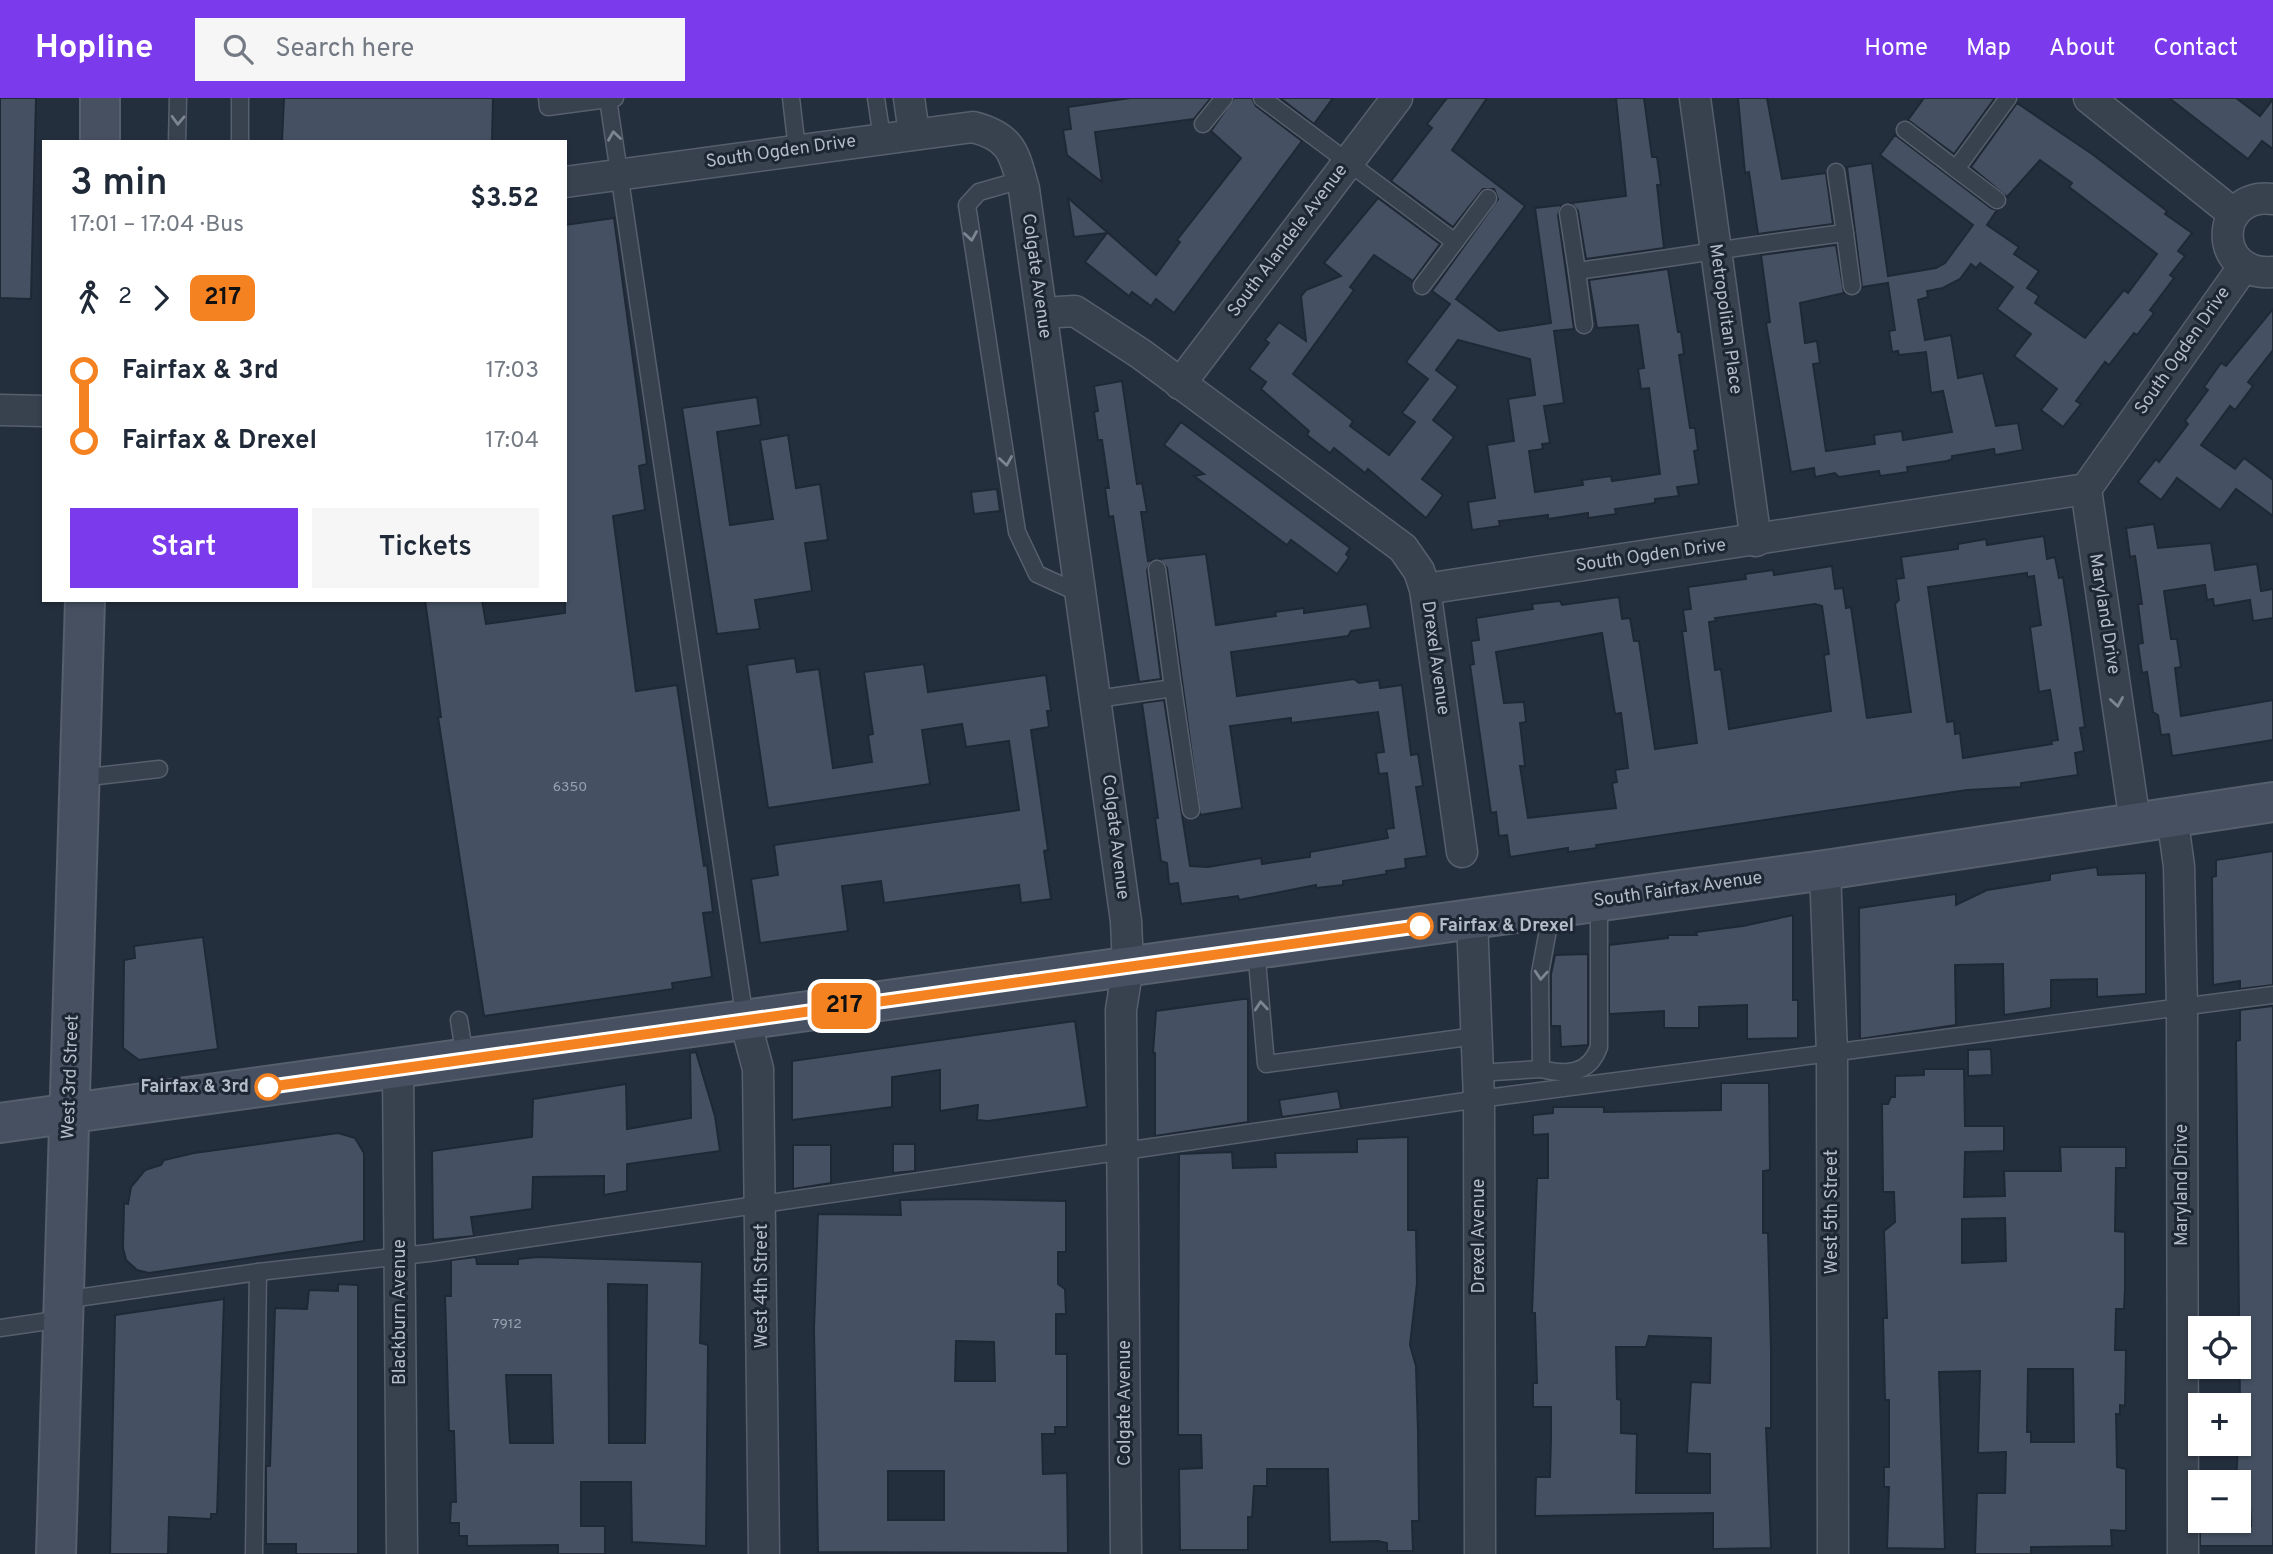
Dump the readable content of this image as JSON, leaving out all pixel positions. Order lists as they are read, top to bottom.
{
  "streets": {
    "main road": ["South Fairfax Avenue", "West 3rd Street"],
    "street": [
      "South Ogden Drive",
      "South Alandele Avenue",
      "Colgate Avenue",
      "Metropolitan Place",
      "Maryland Drive",
      "Drexel Avenue",
      "West 5th Street",
      "West 4th Street",
      "Blackburn Avenue"
    ]
  },
  "crossings": [
    ["South Ogden Drive", "Colgate Avenue"],
    ["South Ogden Drive", "Metropolitan Place"],
    ["South Ogden Drive", "Maryland Drive"],
    ["South Ogden Drive", "Drexel Avenue"],
    ["Colgate Avenue", "South Fairfax Avenue"],
    ["Maryland Drive", "South Fairfax Avenue"],
    ["Drexel Avenue", "South Fairfax Avenue"],
    ["South Fairfax Avenue", "West 3rd Street"],
    ["South Fairfax Avenue", "West 5th Street"],
    ["South Fairfax Avenue", "West 4th Street"],
    ["South Fairfax Avenue", "Blackburn Avenue"]
  ],
  "places": ["Fairfax & Drexel", "Fairfax & 3rd"],
  "lines": ["bus line 217"],
  "house_numbers": ["6350", "7912"],
  "page": {
    "header": "Hopline",
    "search": "Search here",
    "nav": [
      "Home",
      "Map",
      "About",
      "Contact"
    ],
    "on_map": "217",
    "heading": ["3 min", "17:01 – 17:04 · Bus", "$3.52"],
    "legs": ["2", "217"],
    "list": [
      {
        "name": "Fairfax & 3rd",
        "value": "17:03"
      },
      {
        "name": "Fairfax & Drexel",
        "value": "17:04"
      }
    ],
    "buttons": ["Start", "Tickets"],
    "map_buttons": ["+", "−"]
  }
}
